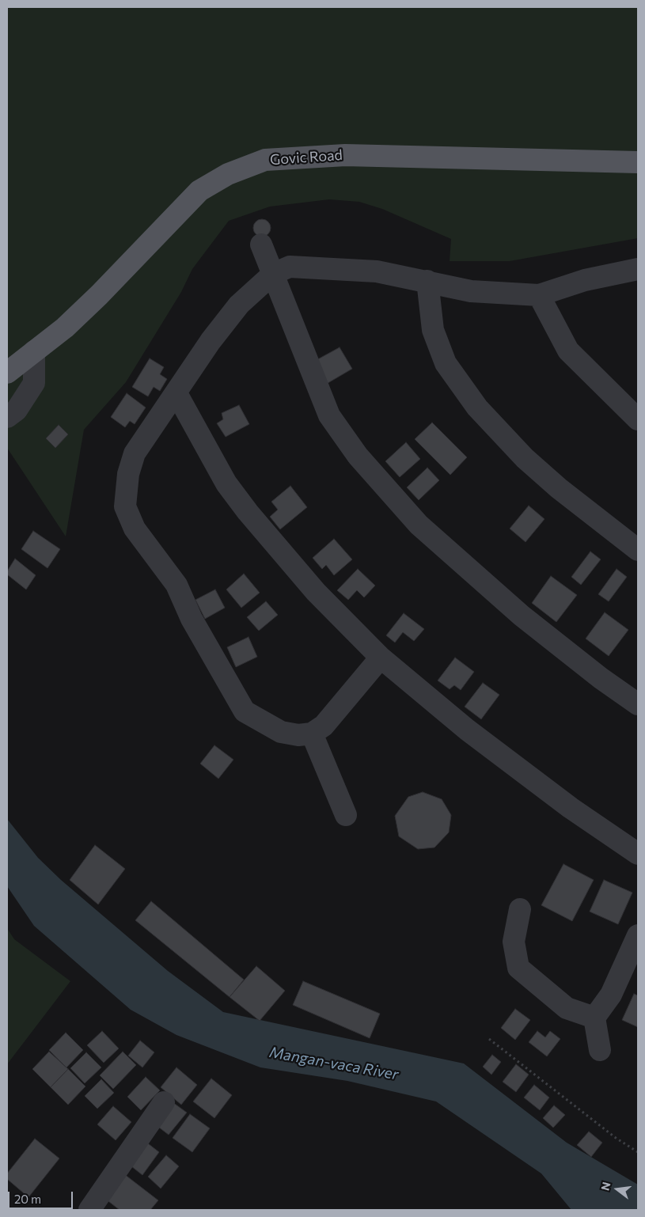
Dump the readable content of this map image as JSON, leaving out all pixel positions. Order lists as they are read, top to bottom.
{
  "streets": {
    "main road": ["Govic Road"]
  },
  "water": ["Mangan-vaca River"],
  "scale_bar": "20 m",
  "north": "left"
}
